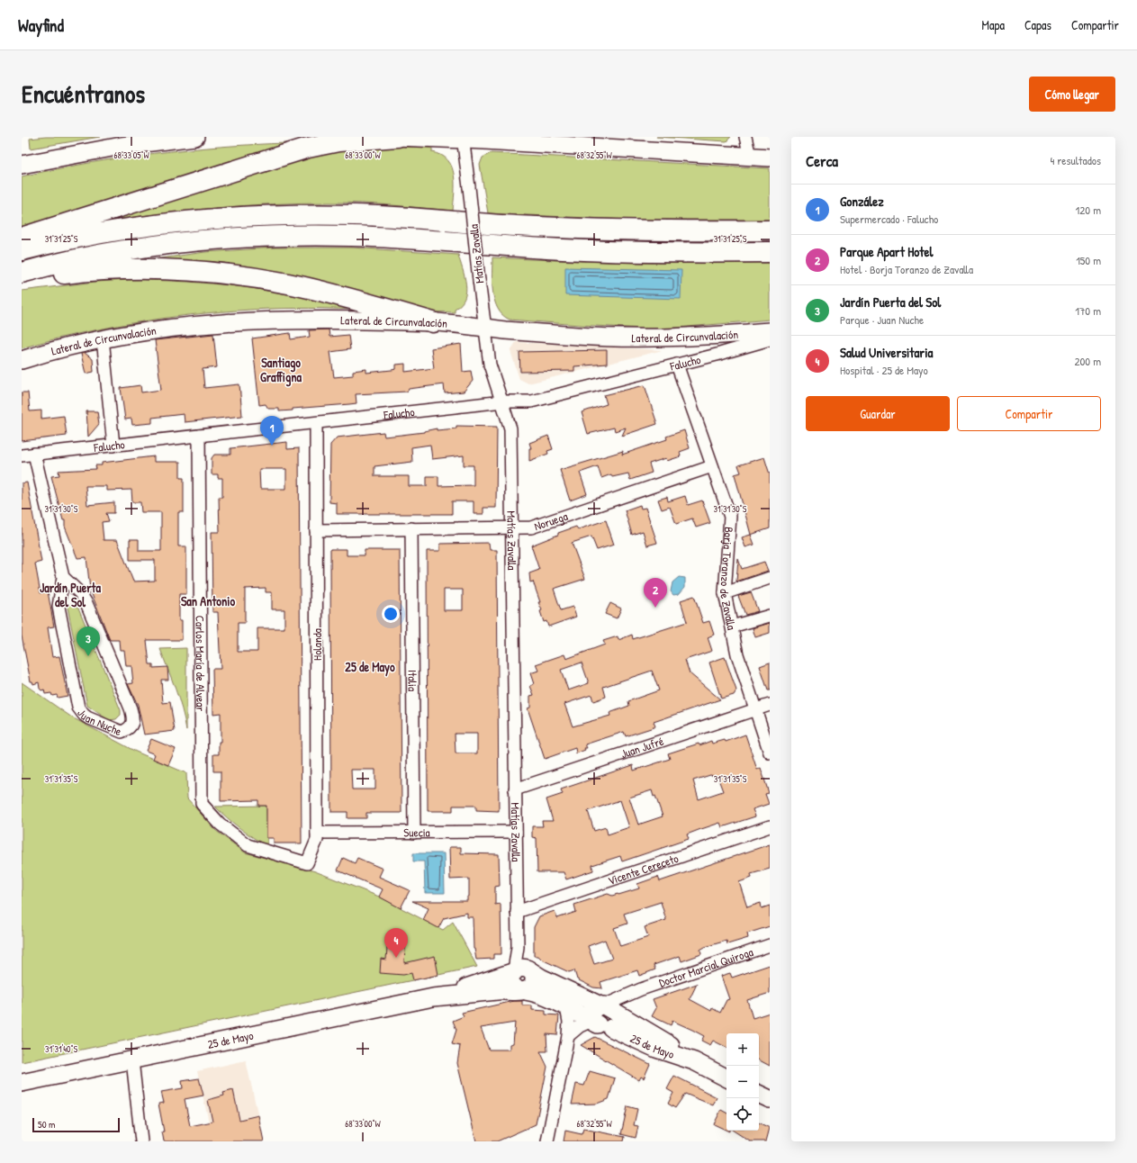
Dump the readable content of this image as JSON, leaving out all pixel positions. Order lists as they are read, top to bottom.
{
  "streets": {
    "street": [
      "Matías Zavalla",
      "Lateral de Circunvalación",
      "Falucho",
      "Noruega",
      "Borja Toranzo de Zavalla",
      "Holanda",
      "Carlos María de Alvear",
      "Italia",
      "Juan Nuche",
      "Juan Jufré",
      "Suecia",
      "Vicente Cereceto",
      "Doctor Marcial Quiroga",
      "25 de Mayo"
    ]
  },
  "crossings": [
    ["Matías Zavalla", "Lateral de Circunvalación"],
    ["Matías Zavalla", "Falucho"],
    ["Matías Zavalla", "Noruega"],
    ["Matías Zavalla", "Juan Jufré"],
    ["Matías Zavalla", "Suecia"],
    ["Matías Zavalla", "Vicente Cereceto"],
    ["Matías Zavalla", "25 de Mayo"],
    ["Falucho", "Borja Toranzo de Zavalla"],
    ["Falucho", "Holanda"],
    ["Falucho", "Carlos María de Alvear"],
    ["Falucho", "Juan Nuche"],
    ["Noruega", "Borja Toranzo de Zavalla"],
    ["Noruega", "Holanda"],
    ["Noruega", "Italia"],
    ["Borja Toranzo de Zavalla", "Juan Jufré"],
    ["Holanda", "Carlos María de Alvear"],
    ["Holanda", "Suecia"],
    ["Italia", "Suecia"],
    ["Doctor Marcial Quiroga", "25 de Mayo"]
  ],
  "districts": [
    "Santiago Graffigna",
    "Jardín Puerta del Sol",
    "San Antonio",
    "25 de Mayo"
  ],
  "scale_bar": "50 m",
  "page": {
    "header": "Wayfind",
    "nav": ["Mapa", "Capas", "Compartir"],
    "title": "Encuéntranos",
    "buttons": [
      "Cómo llegar",
      ["Guardar", "Compartir"]
    ],
    "heading": ["Cerca", "4 resultados"],
    "list": [
      {
        "mark": "1",
        "name": "González",
        "note": "Supermercado · Falucho",
        "value": "120 m"
      },
      {
        "mark": "2",
        "name": "Parque Apart Hotel",
        "note": "Hotel · Borja Toranzo de Zavalla",
        "value": "150 m"
      },
      {
        "mark": "3",
        "name": "Jardín Puerta del Sol",
        "note": "Parque · Juan Nuche",
        "value": "170 m"
      },
      {
        "mark": "4",
        "name": "Salud Universitaria",
        "note": "Hospital · 25 de Mayo",
        "value": "200 m"
      }
    ],
    "pins": [
      "1",
      "2",
      "3",
      "4"
    ],
    "map_buttons": ["+", "−"],
    "scale": "50 m"
  },
  "coordinates": [
    "68°33'05\"W",
    "68°33'00\"W",
    "68°32'55\"W",
    "31°31'25\"S",
    "31°31'30\"S",
    "31°31'35\"S",
    "31°31'40\"S"
  ]
}
